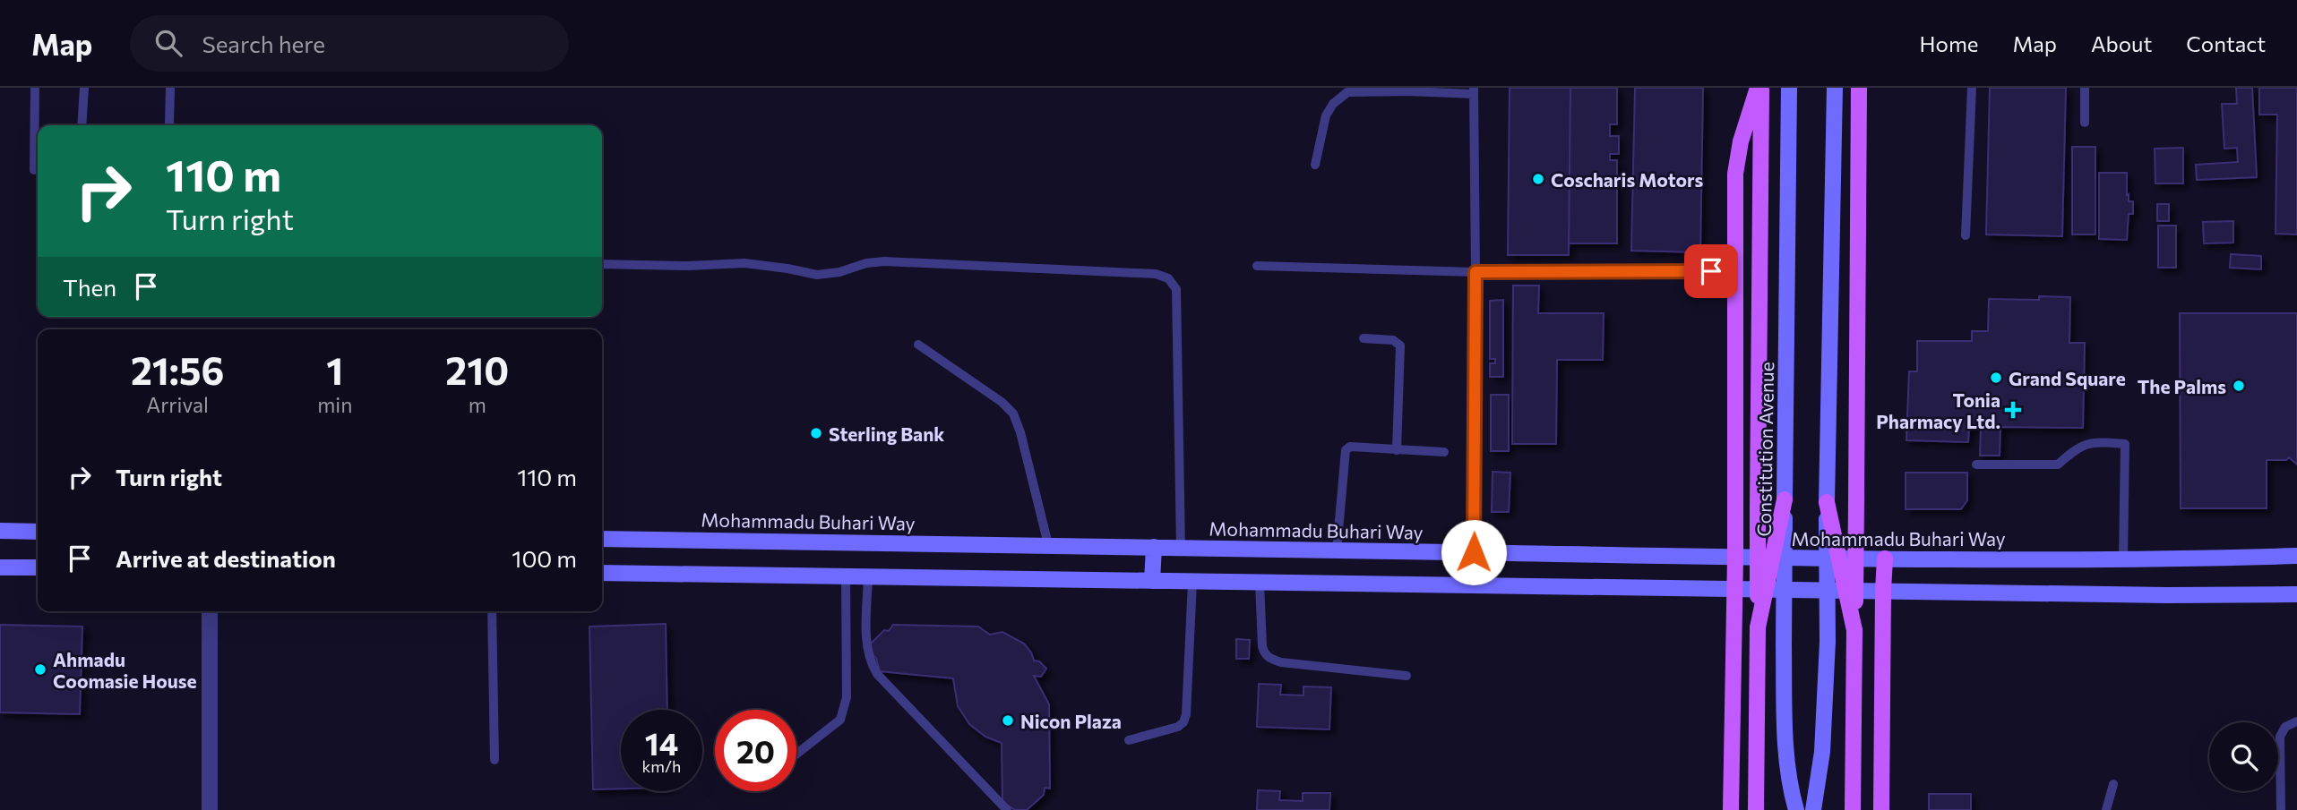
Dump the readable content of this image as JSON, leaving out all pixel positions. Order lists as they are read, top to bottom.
{
  "streets": {
    "main road": ["Constitution Avenue", "Mohammadu Buhari Way"]
  },
  "places": {
    "other": [
      "Coscharis Motors",
      "Grand Square",
      "The Palms",
      "Sterling Bank",
      "Ahmadu Coomasie House",
      "Nicon Plaza"
    ],
    "health": ["Tonia Pharmacy Ltd."]
  },
  "page": {
    "header": "Map",
    "search": "Search here",
    "nav": [
      "Home",
      "Map",
      "About",
      "Contact"
    ],
    "turn": ["110 m", "Turn right"],
    "then": "Then",
    "eta": [
      "21:56",
      "Arrival",
      "1",
      "min",
      "210",
      "m"
    ],
    "list": [
      {
        "name": "Turn right",
        "value": "110 m"
      },
      {
        "name": "Arrive at destination",
        "value": "100 m"
      }
    ],
    "speed": "14 km/h",
    "limit": "20"
  }
}
